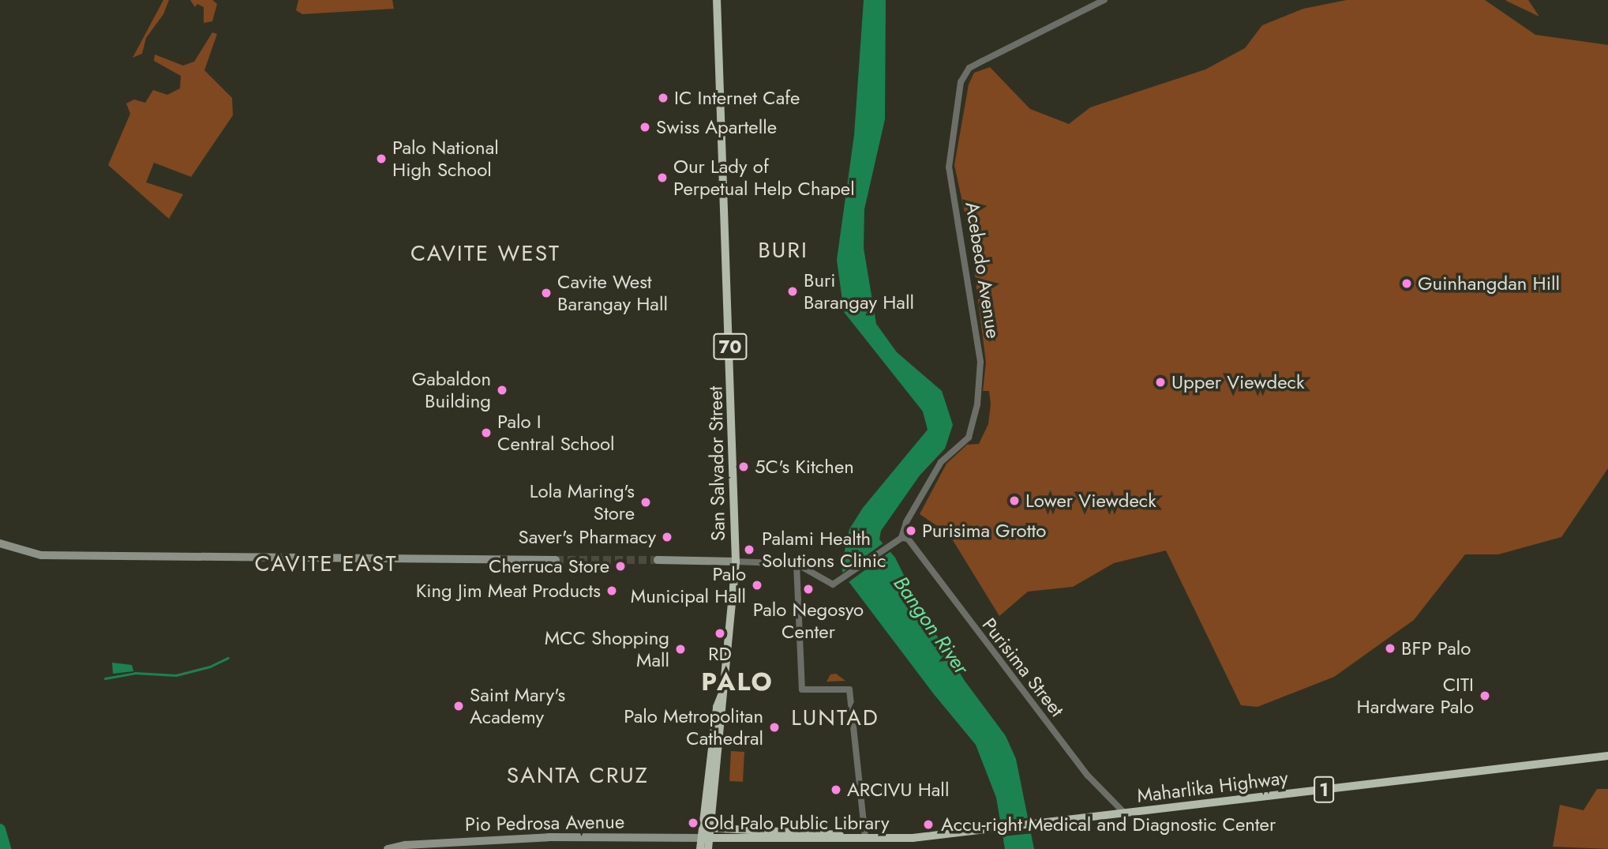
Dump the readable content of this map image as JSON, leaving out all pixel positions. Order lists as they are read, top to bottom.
{
  "streets": {
    "highway": [
      "70",
      "San Salvador Street",
      "Maharlika Highway",
      "1"
    ],
    "main road": ["Pio Pedrosa Avenue"],
    "street": ["Acebedo Avenue", "Purisima Street"]
  },
  "crossings": [
    ["Acebedo Avenue", "Purisima Street"],
    ["San Salvador Street", "1"],
    ["San Salvador Street", "Pio Pedrosa Avenue"],
    ["Purisima Street", "Maharlika Highway"],
    ["Maharlika Highway", "1"],
    ["1", "Pio Pedrosa Avenue"]
  ],
  "districts": [
    "BURI",
    "CAVITE WEST",
    "CAVITE EAST",
    "PALO",
    "LUNTAD",
    "SANTA CRUZ"
  ],
  "water": ["Bangon River"],
  "places": [
    "IC Internet Cafe",
    "Swiss Apartelle",
    "Palo National High School",
    "Our Lady of Perpetual Help Chapel",
    "Guinhangdan Hill",
    "Buri Barangay Hall",
    "Cavite West Barangay Hall",
    "Upper Viewdeck",
    "Gabaldon Building",
    "Palo I Central School",
    "5C's Kitchen",
    "Lower Viewdeck",
    "Lola Maring's Store",
    "Purisima Grotto",
    "Saver's Pharmacy",
    "Palami Health Solutions Clinic",
    "Cherruca Store",
    "Palo Municipal Hall",
    "Palo Negosyo Center",
    "King Jim Meat Products",
    "RD",
    "BFP Palo",
    "MCC Shopping Mall",
    "CITI Hardware Palo",
    "Saint Mary's Academy",
    "Palo Metropolitan Cathedral",
    "ARCIVU Hall",
    "Old Palo Public Library",
    "Accu-right Medical and Diagnostic Center"
  ]
}
